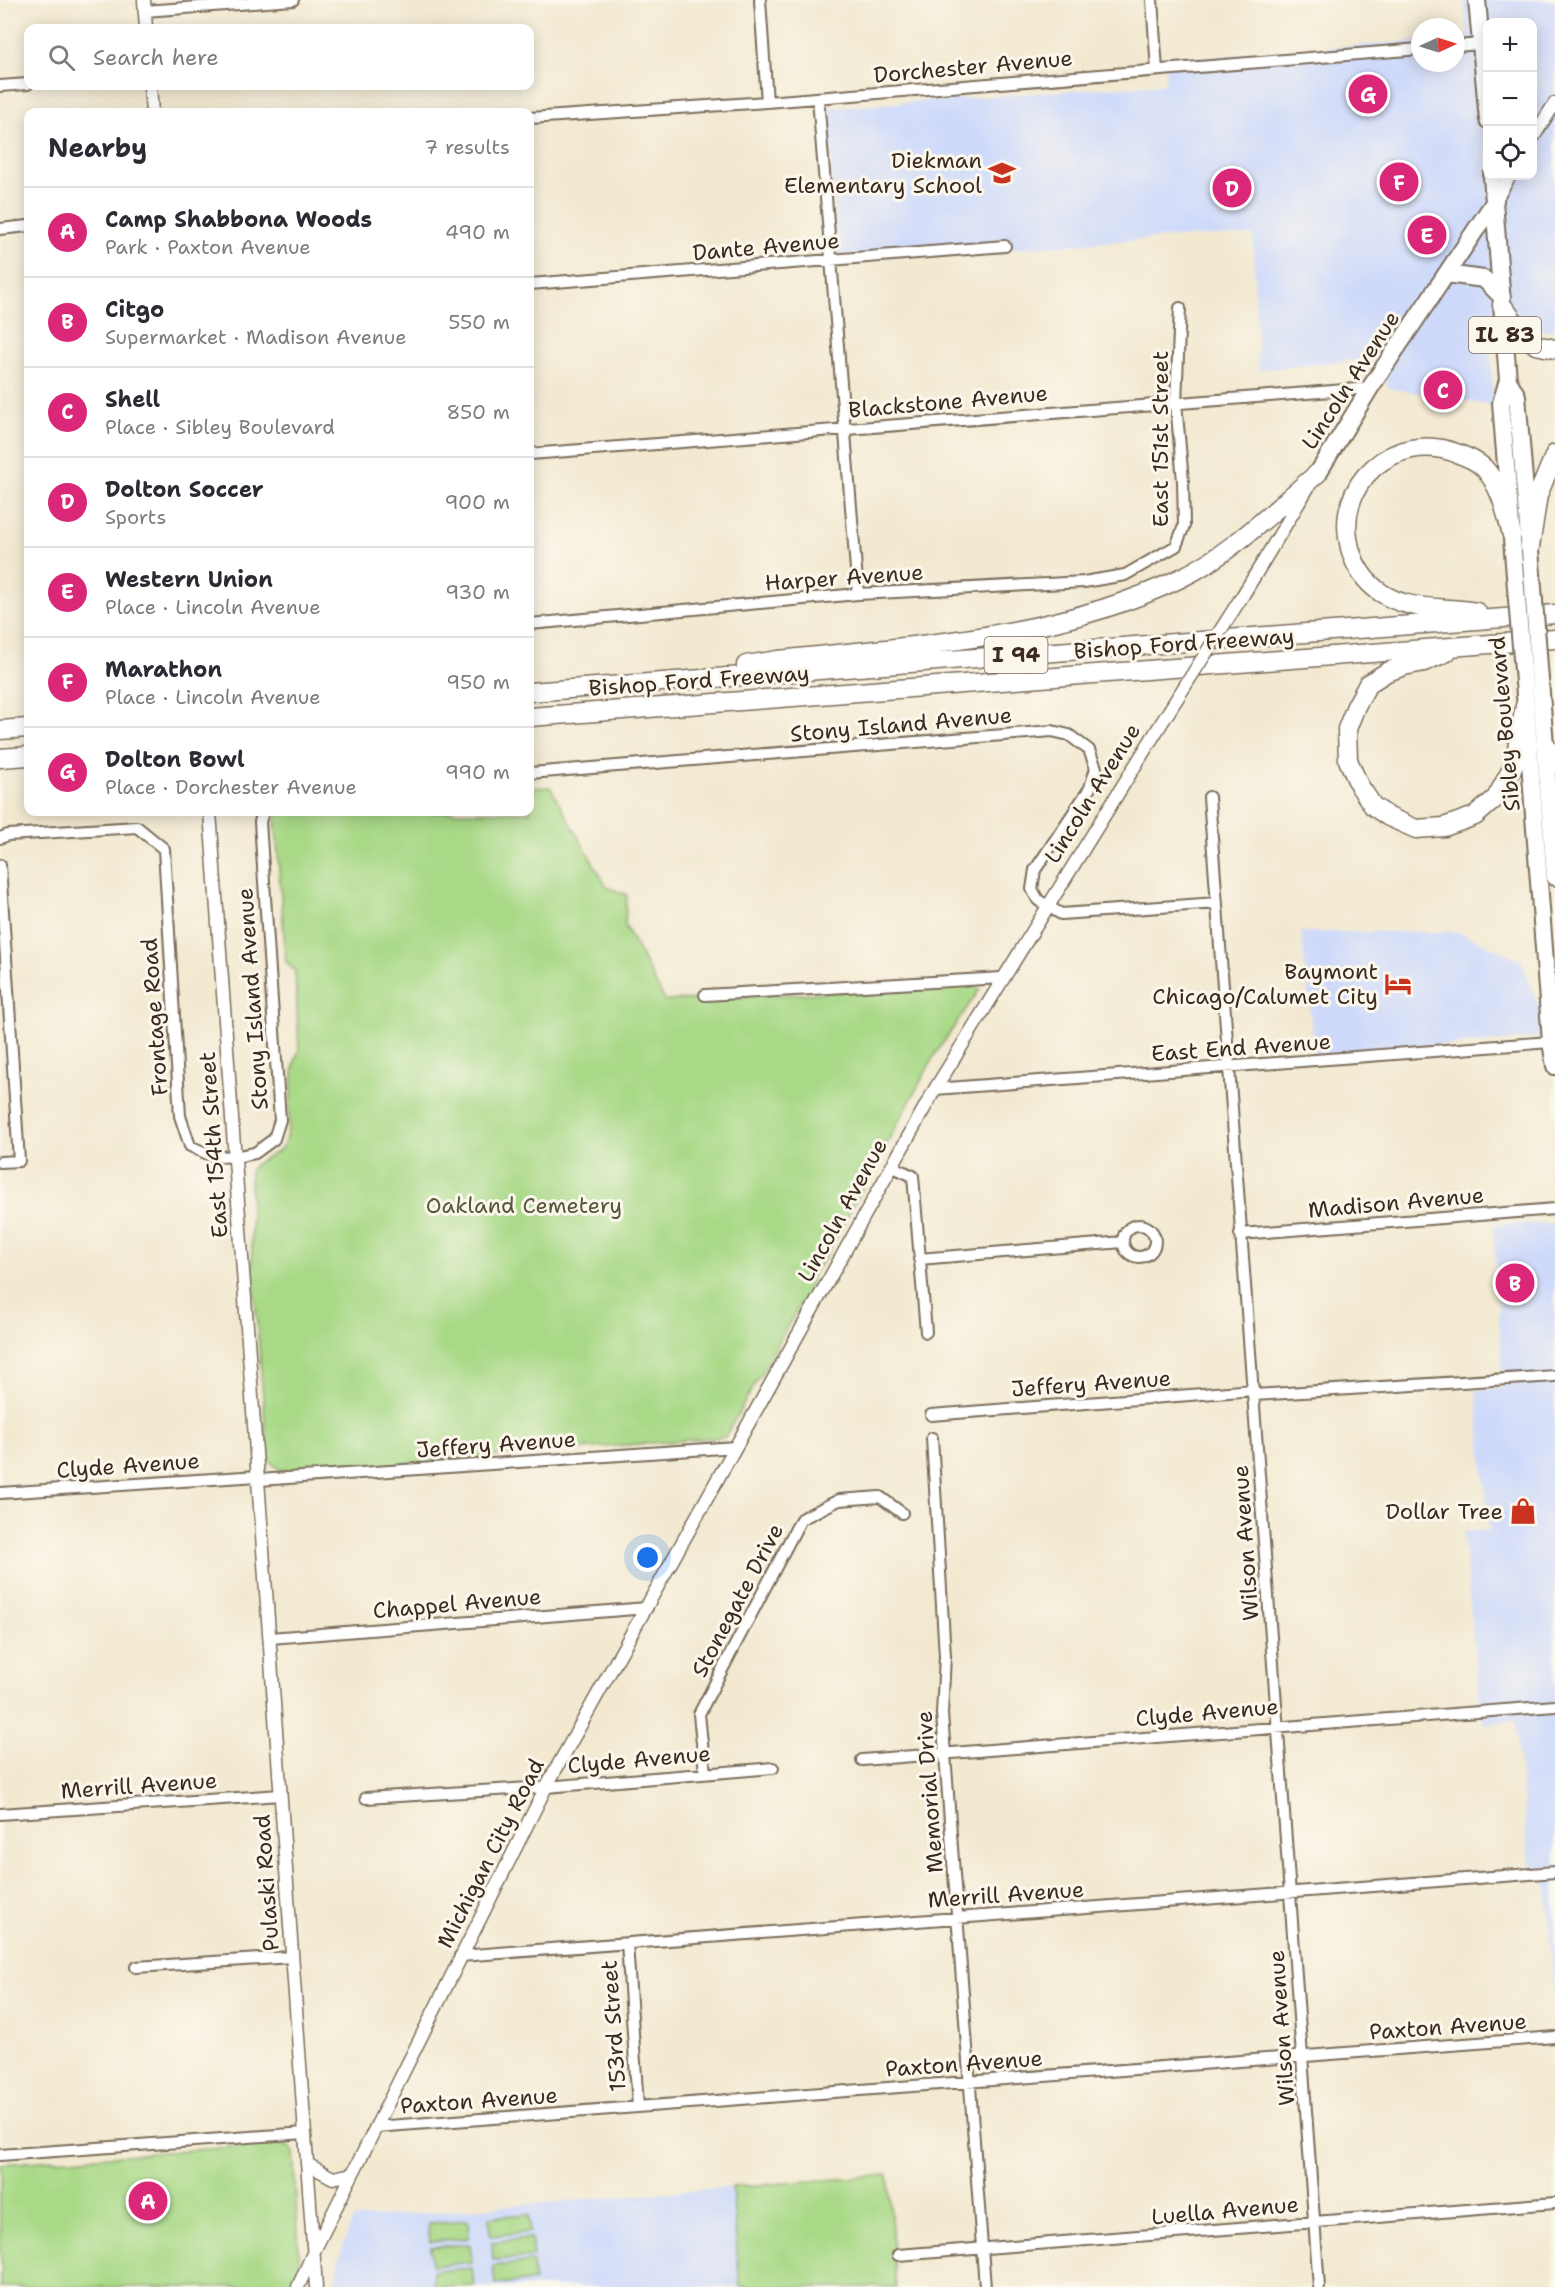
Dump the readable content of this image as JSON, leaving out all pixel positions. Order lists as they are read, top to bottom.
{
  "streets": {
    "highway": ["Bishop Ford Freeway", "I 94"],
    "main road": ["IL 83", "Lincoln Avenue", "Sibley Boulevard"],
    "street": [
      "Dorchester Avenue",
      "Dante Avenue",
      "Blackstone Avenue",
      "East 151st Street",
      "Harper Avenue",
      "Stony Island Avenue",
      "Frontage Road",
      "East End Avenue",
      "East 154th Street",
      "Madison Avenue",
      "Jeffery Avenue",
      "Clyde Avenue",
      "Wilson Avenue",
      "Stonegate Drive",
      "Chappel Avenue",
      "Merrill Avenue",
      "Memorial Drive",
      "Michigan City Road",
      "Pulaski Road",
      "153rd Street",
      "Paxton Avenue",
      "Luella Avenue"
    ]
  },
  "crossings": [
    ["IL 83", "Lincoln Avenue"],
    ["IL 83", "Sibley Boulevard"],
    ["Lincoln Avenue", "Blackstone Avenue"],
    ["Lincoln Avenue", "Stony Island Avenue"],
    ["Lincoln Avenue", "East End Avenue"],
    ["Lincoln Avenue", "Jeffery Avenue"],
    ["Lincoln Avenue", "Michigan City Road"],
    ["Blackstone Avenue", "East 151st Street"],
    ["East 151st Street", "Harper Avenue"],
    ["Stony Island Avenue", "Frontage Road"],
    ["Stony Island Avenue", "East 154th Street"],
    ["Sibley Boulevard", "East End Avenue"],
    ["Frontage Road", "East 154th Street"],
    ["East End Avenue", "Wilson Avenue"],
    ["East 154th Street", "Jeffery Avenue"],
    ["East 154th Street", "Clyde Avenue"],
    ["East 154th Street", "Pulaski Road"],
    ["Madison Avenue", "Wilson Avenue"],
    ["Jeffery Avenue", "Clyde Avenue"],
    ["Jeffery Avenue", "Wilson Avenue"],
    ["Jeffery Avenue", "Michigan City Road"],
    ["Jeffery Avenue", "Pulaski Road"],
    ["Clyde Avenue", "Wilson Avenue"],
    ["Clyde Avenue", "Stonegate Drive"],
    ["Clyde Avenue", "Memorial Drive"],
    ["Clyde Avenue", "Michigan City Road"],
    ["Clyde Avenue", "Pulaski Road"],
    ["Wilson Avenue", "Merrill Avenue"],
    ["Wilson Avenue", "Paxton Avenue"],
    ["Wilson Avenue", "Luella Avenue"],
    ["Chappel Avenue", "Michigan City Road"],
    ["Chappel Avenue", "Pulaski Road"],
    ["Merrill Avenue", "Memorial Drive"],
    ["Merrill Avenue", "Michigan City Road"],
    ["Merrill Avenue", "Pulaski Road"],
    ["Merrill Avenue", "153rd Street"],
    ["Memorial Drive", "Paxton Avenue"],
    ["Memorial Drive", "Luella Avenue"],
    ["Michigan City Road", "Pulaski Road"],
    ["Michigan City Road", "Paxton Avenue"],
    ["153rd Street", "Paxton Avenue"]
  ],
  "parks": ["Oakland Cemetery"],
  "places": {
    "school or university": ["Diekman Elementary School"],
    "hotel": ["Baymont Chicago/Calumet City"],
    "shop": ["Dollar Tree"]
  },
  "north": "right",
  "page": {
    "map_buttons": ["+", "−"],
    "search": "Search here",
    "pins": [
      "G",
      "F",
      "D",
      "E",
      "C",
      "B",
      "A"
    ],
    "heading": ["Nearby", "7 results"],
    "list": [
      {
        "mark": "A",
        "name": "Camp Shabbona Woods",
        "note": "Park · Paxton Avenue",
        "value": "490 m"
      },
      {
        "mark": "B",
        "name": "Citgo",
        "note": "Supermarket · Madison Avenue",
        "value": "550 m"
      },
      {
        "mark": "C",
        "name": "Shell",
        "note": "Place · Sibley Boulevard",
        "value": "850 m"
      },
      {
        "mark": "D",
        "name": "Dolton Soccer",
        "note": "Sports",
        "value": "900 m"
      },
      {
        "mark": "E",
        "name": "Western Union",
        "note": "Place · Lincoln Avenue",
        "value": "930 m"
      },
      {
        "mark": "F",
        "name": "Marathon",
        "note": "Place · Lincoln Avenue",
        "value": "950 m"
      },
      {
        "mark": "G",
        "name": "Dolton Bowl",
        "note": "Place · Dorchester Avenue",
        "value": "990 m"
      }
    ]
  }
}
